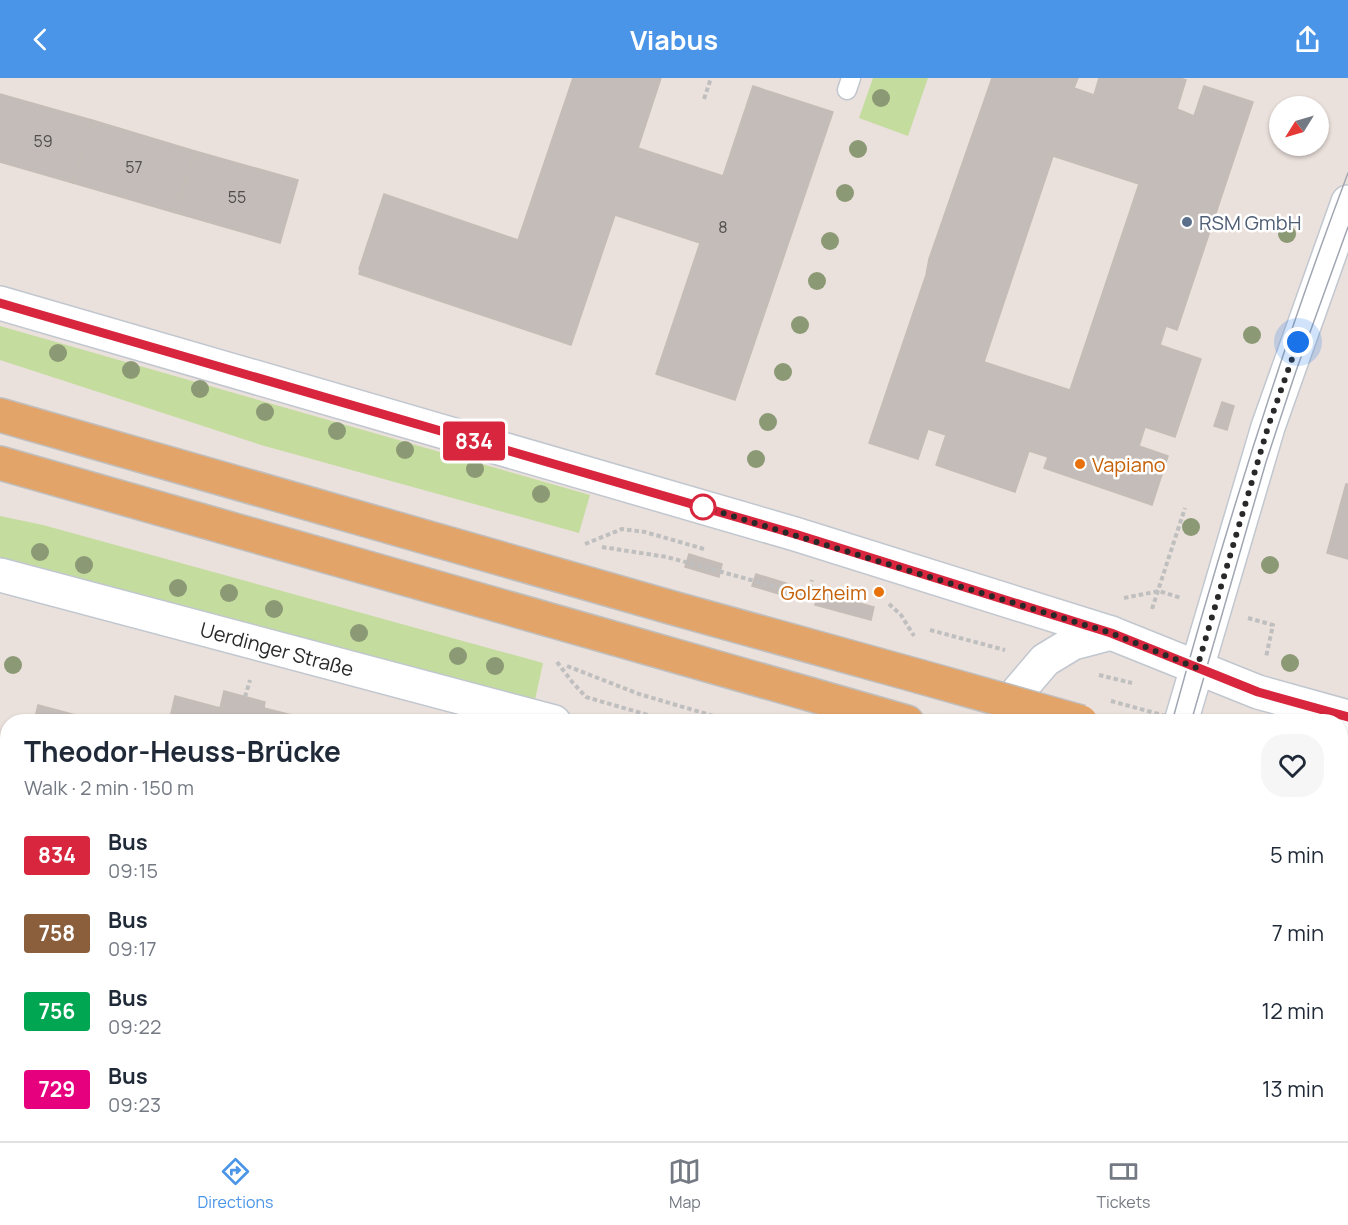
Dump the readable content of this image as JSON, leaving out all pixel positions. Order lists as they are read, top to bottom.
{
  "streets": {
    "street": ["Uerdinger Straße"]
  },
  "places": ["RSM GmbH", "Vapiano", "Golzheim"],
  "lines": ["bus line 834"],
  "house_numbers": [
    "59",
    "57",
    "55",
    "8"
  ],
  "north": "bottom left",
  "page": {
    "header": "Viabus",
    "on_map": "834",
    "heading": ["Theodor-Heuss-Brücke", "Walk · 2 min · 150 m"],
    "list": [
      {
        "mark": "834",
        "name": "Bus",
        "note": "09:15",
        "value": "5 min"
      },
      {
        "mark": "758",
        "name": "Bus",
        "note": "09:17",
        "value": "7 min"
      },
      {
        "mark": "756",
        "name": "Bus",
        "note": "09:22",
        "value": "12 min"
      },
      {
        "mark": "729",
        "name": "Bus",
        "note": "09:23",
        "value": "13 min"
      }
    ],
    "tabs": ["Directions", "Map", "Tickets"]
  }
}
